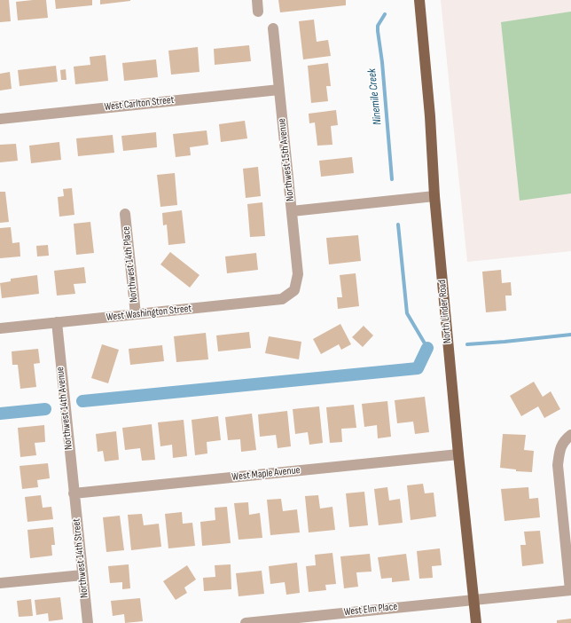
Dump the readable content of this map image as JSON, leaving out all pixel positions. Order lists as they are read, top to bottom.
{
  "streets": {
    "main road": ["North Linder Road"],
    "street": [
      "West Carlton Street",
      "Northwest 15th Avenue",
      "Northwest 14th Place",
      "West Washington Street",
      "Northwest 14th Avenue",
      "West Maple Avenue",
      "Northwest 14th Street",
      "West Elm Place"
    ]
  },
  "crossings": [
    ["West Carlton Street", "Northwest 15th Avenue"],
    ["Northwest 15th Avenue", "West Washington Street"],
    ["Northwest 14th Place", "West Washington Street"],
    ["North Linder Road", "West Maple Avenue"],
    ["North Linder Road", "West Elm Place"],
    ["West Washington Street", "Northwest 14th Avenue"],
    ["Northwest 14th Avenue", "West Maple Avenue"],
    ["Northwest 14th Avenue", "Northwest 14th Street"],
    ["West Maple Avenue", "Northwest 14th Street"]
  ],
  "water": ["Ninemile Creek"]
}
